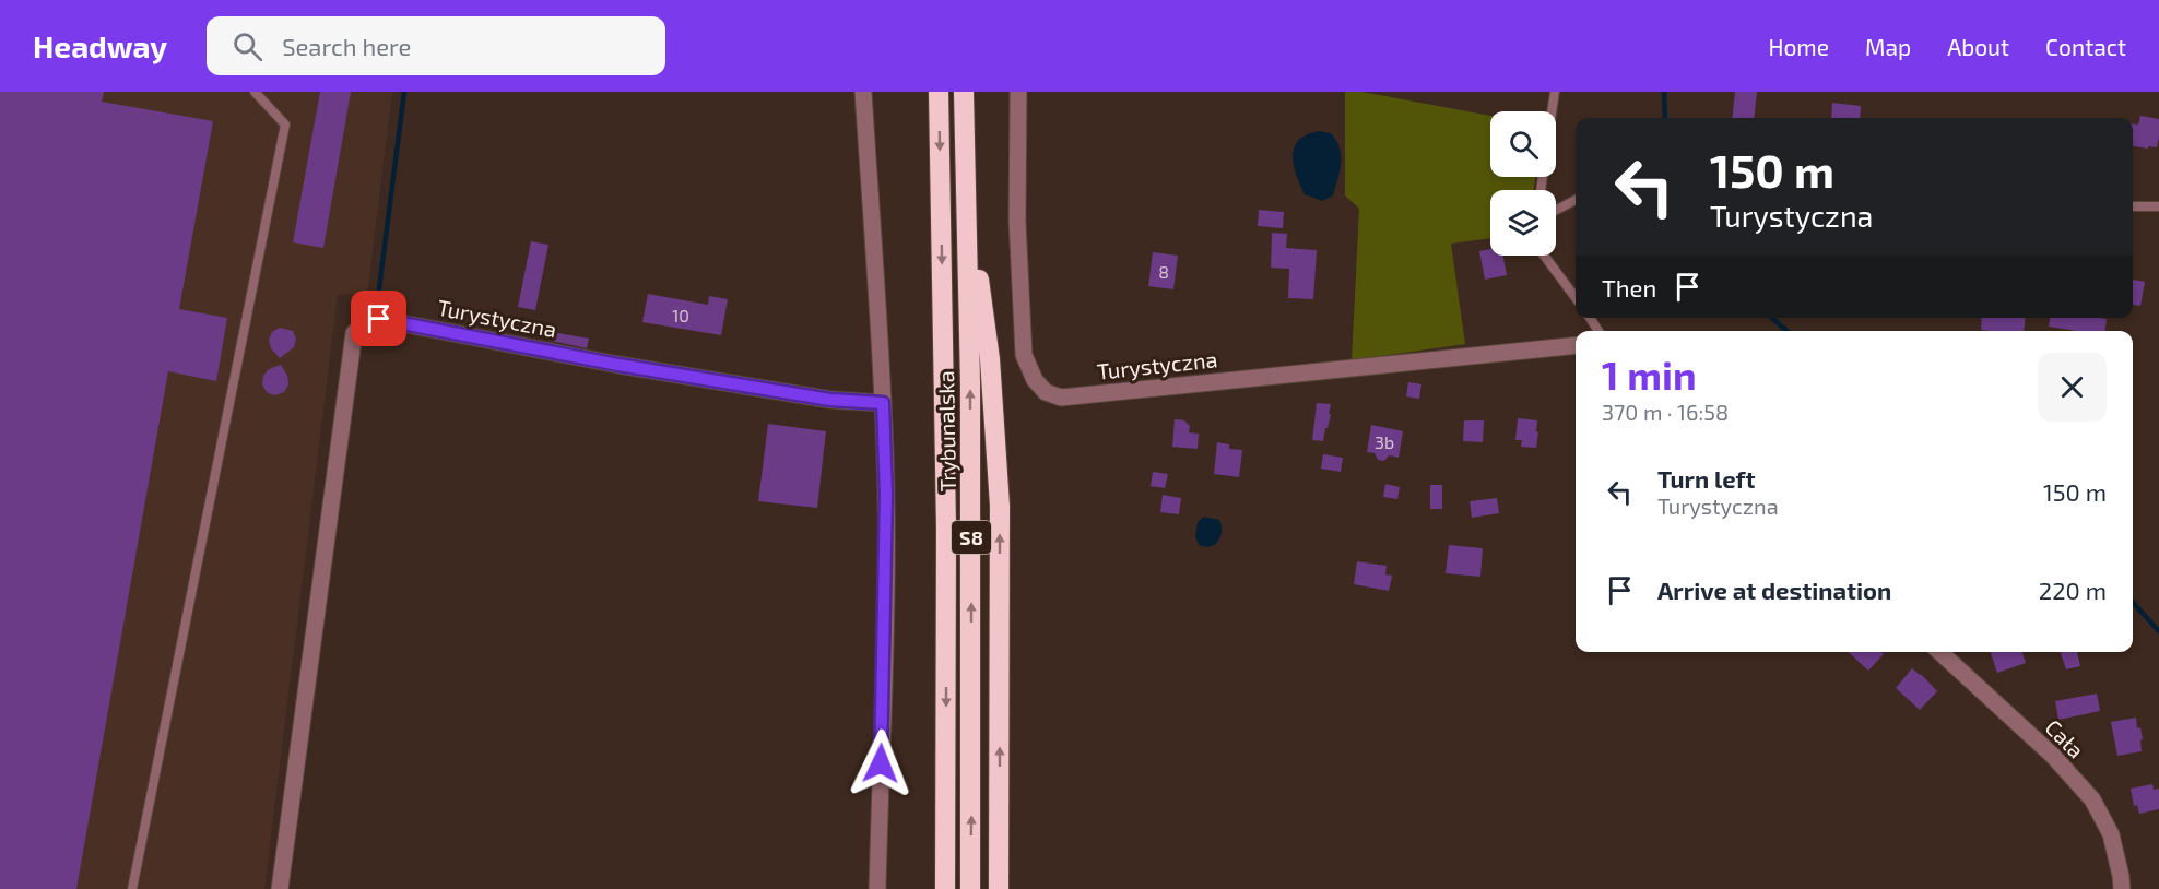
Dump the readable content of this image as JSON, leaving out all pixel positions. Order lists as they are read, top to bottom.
{
  "streets": {
    "highway": ["Trybunalska", "S8"],
    "street": ["Turystyczna", "Cała"]
  },
  "house_numbers": ["8", "10", "3b"],
  "page": {
    "header": "Headway",
    "search": "Search here",
    "nav": [
      "Home",
      "Map",
      "About",
      "Contact"
    ],
    "turn": ["150 m", "Turystyczna"],
    "then": "Then",
    "heading": ["1 min", "370 m · 16:58"],
    "list": [
      {
        "name": "Turn left",
        "note": "Turystyczna",
        "value": "150 m"
      },
      {
        "name": "Arrive at destination",
        "value": "220 m"
      }
    ]
  }
}
